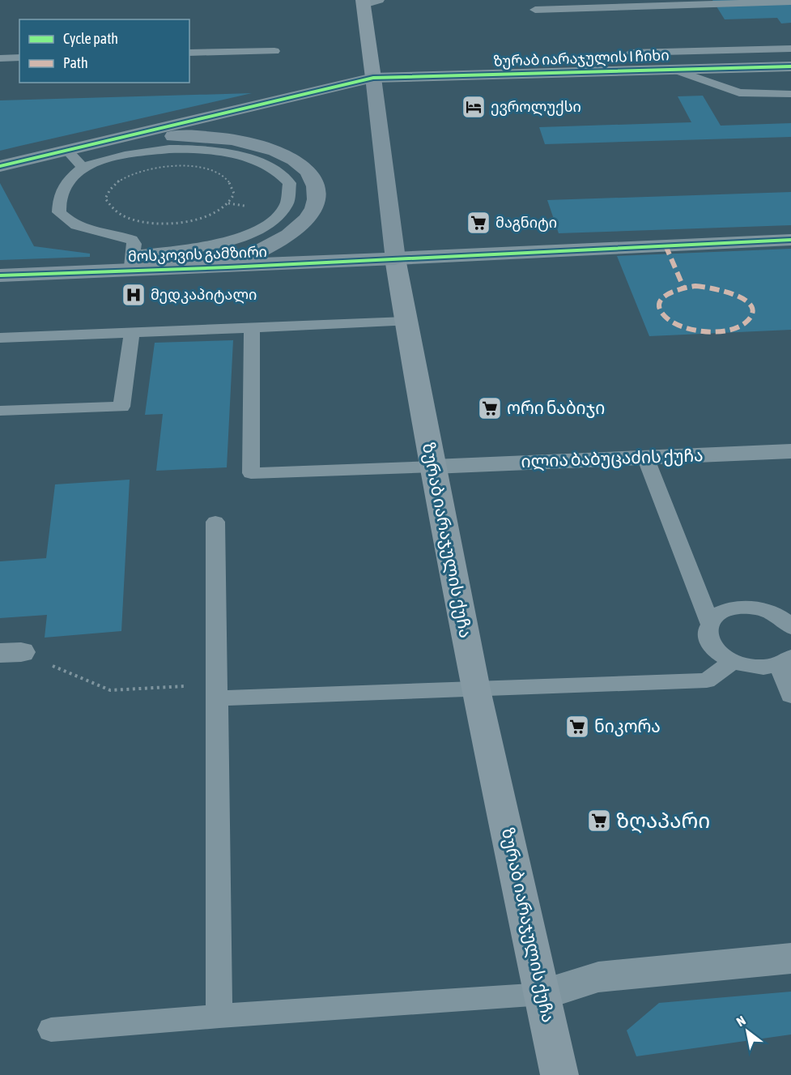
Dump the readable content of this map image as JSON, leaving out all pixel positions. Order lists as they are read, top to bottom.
{
  "streets": {
    "main road": ["მოსკოვის გამზირი", "ზურაბ იარაჯულის ქუჩა"],
    "street": ["ზურაბ იარაჯულის I ჩიხი", "ილია ბაბუცაძის ქუჩა"]
  },
  "crossings": [
    ["ზურაბ იარაჯულის I ჩიხი", "ზურაბ იარაჯულის ქუჩა"],
    ["მოსკოვის გამზირი", "ზურაბ იარაჯულის ქუჩა"],
    ["ილია ბაბუცაძის ქუჩა", "ზურაბ იარაჯულის ქუჩა"]
  ],
  "places": {
    "hotel": ["ევროლუქსი"],
    "supermarket": [
      "მაგნიტი",
      "ორი ნაბიჯი",
      "ნიკორა",
      "ზღაპარი"
    ],
    "hospital": ["მედკაპიტალი"]
  },
  "legend": ["Cycle path", "Path"],
  "north": "top left"
}
